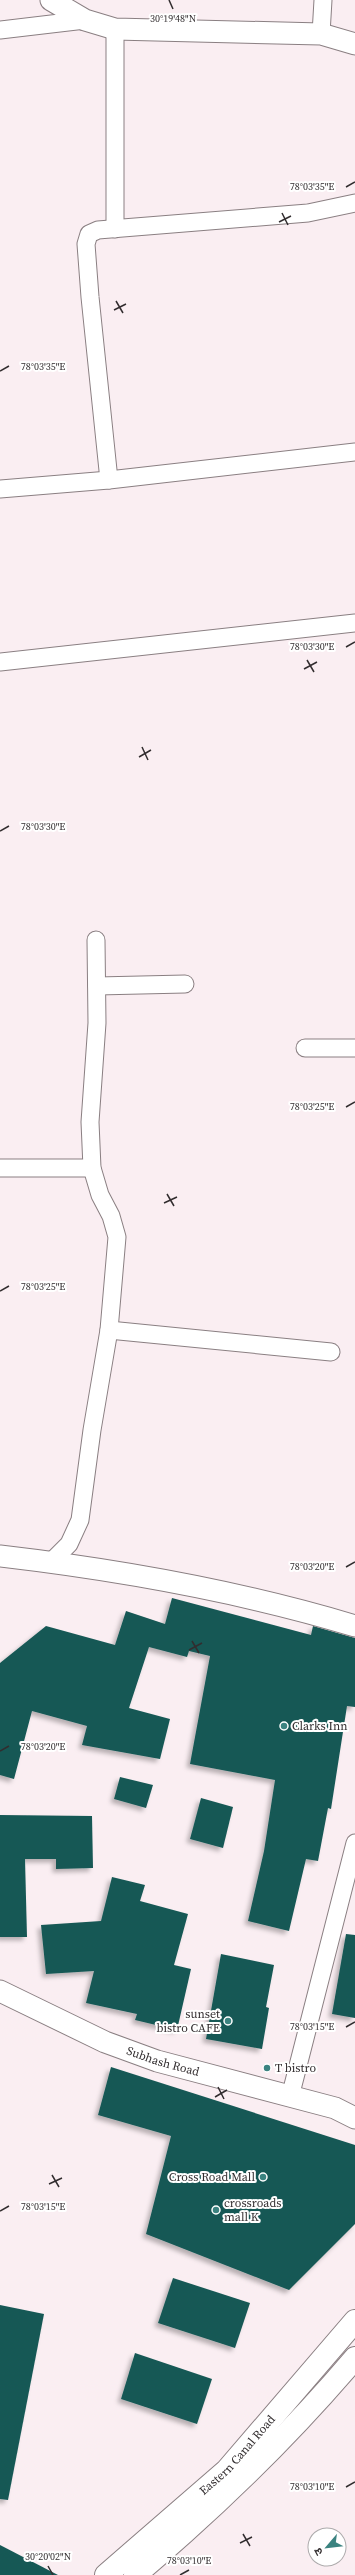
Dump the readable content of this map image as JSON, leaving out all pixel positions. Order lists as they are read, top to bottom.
{
  "streets": {
    "main road": ["Eastern Canal Road"],
    "street": ["Subhash Road"]
  },
  "places": [
    "Clarks Inn",
    "sunset bistro CAFE",
    "T bistro",
    "Cross Road Mall",
    "crossroads mall K"
  ],
  "north": "bottom left",
  "coordinates": [
    "30°19'48\"N",
    "78°03'35\"E",
    "78°03'30\"E",
    "78°03'25\"E",
    "78°03'20\"E",
    "78°03'15\"E",
    "78°03'10\"E",
    "30°20'02\"N"
  ]
}
